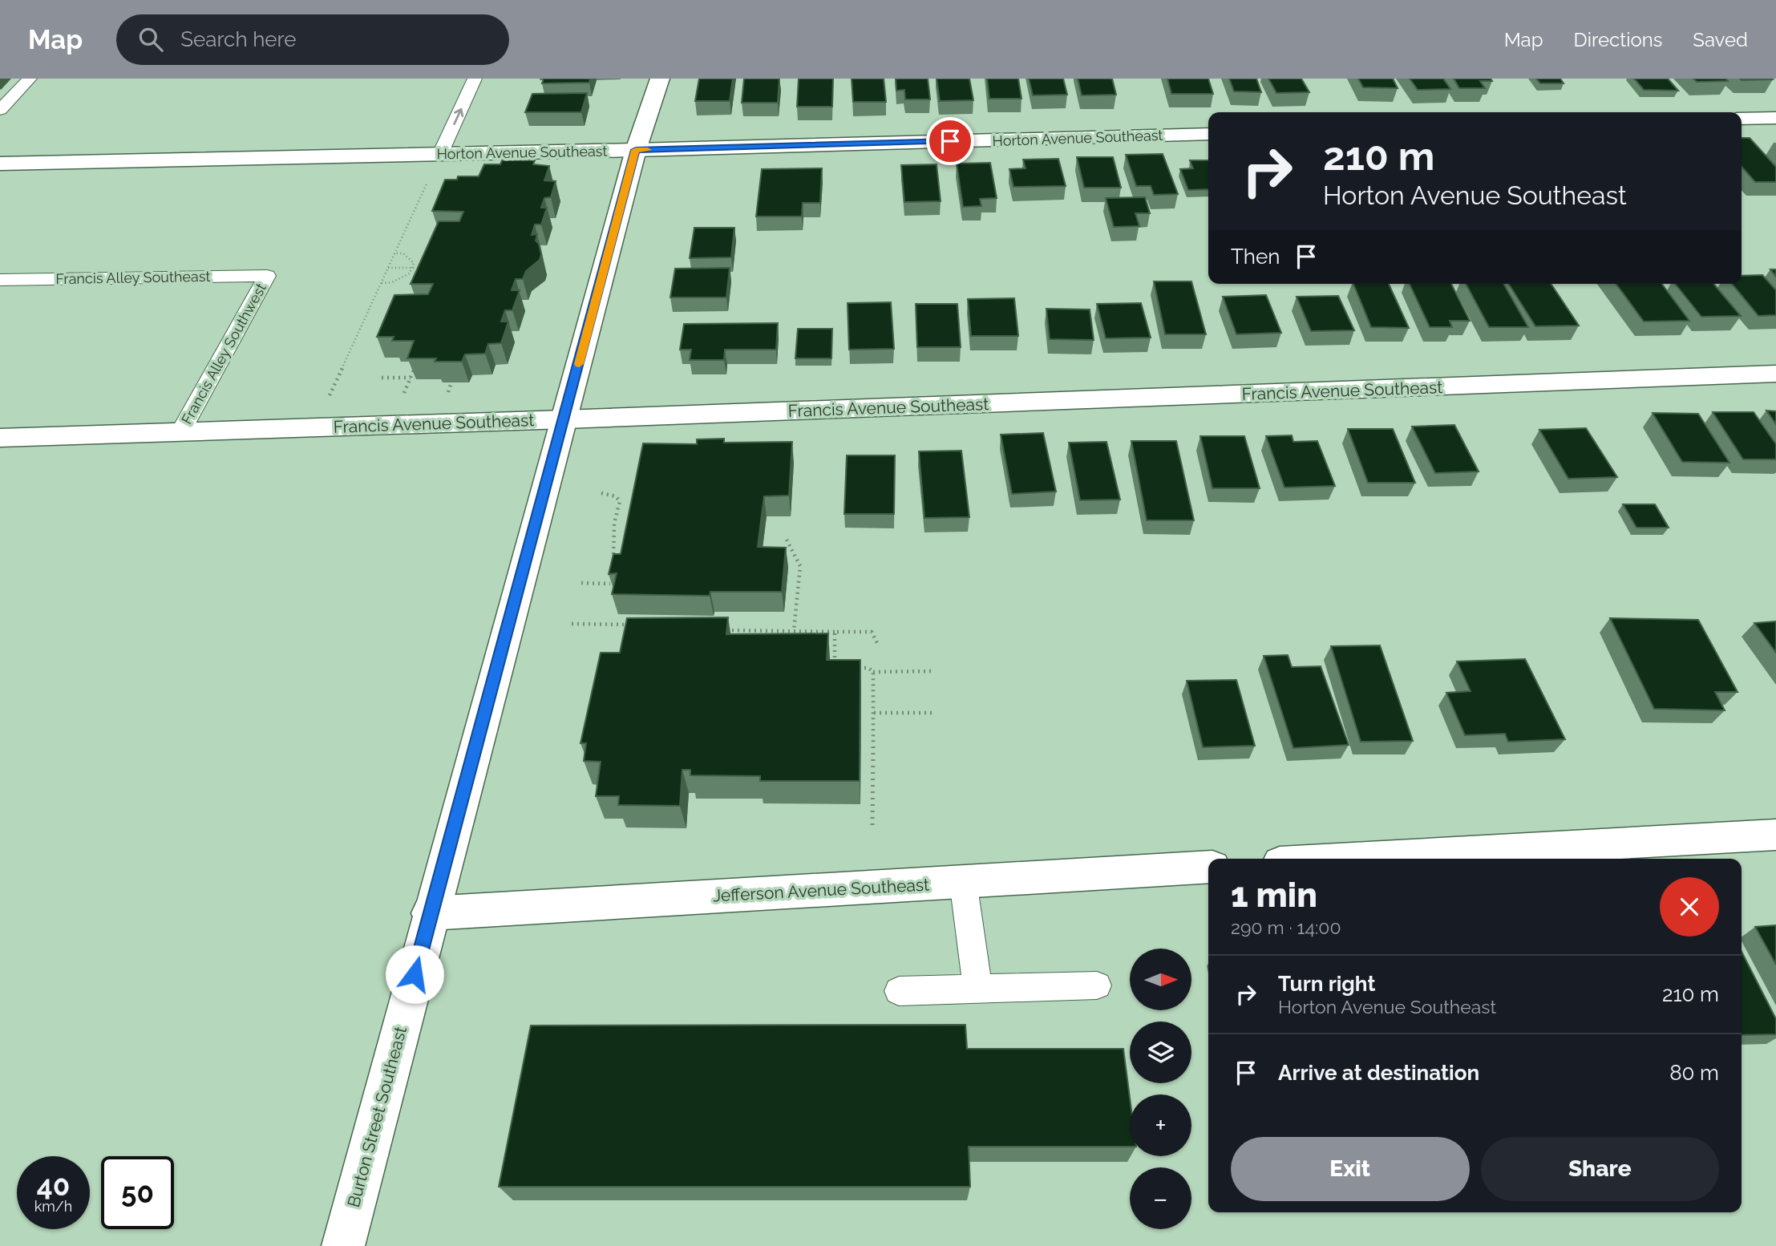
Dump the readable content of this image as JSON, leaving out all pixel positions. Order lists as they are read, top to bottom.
{
  "streets": {
    "street": [
      "Horton Avenue Southeast",
      "Francis Avenue Southeast",
      "Jefferson Avenue Southeast",
      "Burton Street Southeast"
    ],
    "lane": ["Francis Alley Southeast", "Francis Alley Southwest"]
  },
  "crossings": [
    ["Horton Avenue Southeast", "Burton Street Southeast"],
    ["Francis Alley Southeast", "Francis Alley Southwest"],
    ["Francis Alley Southwest", "Francis Avenue Southeast"],
    ["Francis Avenue Southeast", "Burton Street Southeast"],
    ["Jefferson Avenue Southeast", "Burton Street Southeast"]
  ],
  "north": "right",
  "page": {
    "header": "Map",
    "search": "Search here",
    "nav": ["Map", "Directions", "Saved"],
    "turn": ["210 m", "Horton Avenue Southeast"],
    "then": "Then",
    "heading": ["1 min", "290 m · 14:00"],
    "map_buttons": ["+", "−"],
    "list": [
      {
        "name": "Turn right",
        "note": "Horton Avenue Southeast",
        "value": "210 m"
      },
      {
        "name": "Arrive at destination",
        "value": "80 m"
      }
    ],
    "buttons": ["Exit", "Share"],
    "speed": "40 km/h",
    "limit": "50"
  }
}
